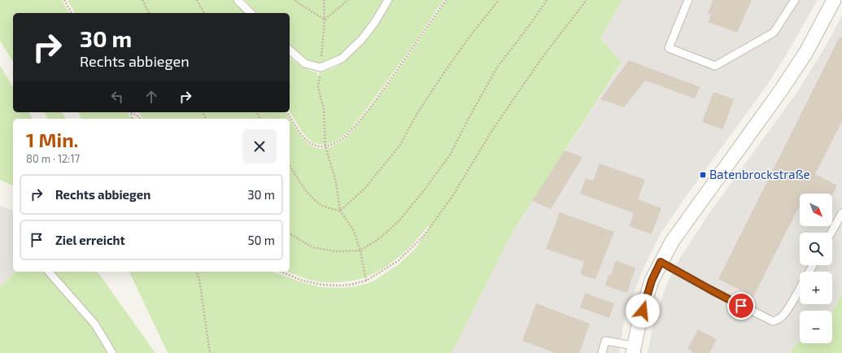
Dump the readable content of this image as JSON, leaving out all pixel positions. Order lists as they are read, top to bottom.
{
  "places": {
    "transit": ["Batenbrockstraße"]
  },
  "north": "bottom right",
  "page": {
    "turn": ["30 m", "Rechts abbiegen"],
    "heading": ["1 Min.", "80 m · 12:17"],
    "list": [
      {
        "name": "Rechts abbiegen",
        "value": "30 m"
      },
      {
        "name": "Ziel erreicht",
        "value": "50 m"
      }
    ],
    "map_buttons": ["+", "−"]
  }
}
